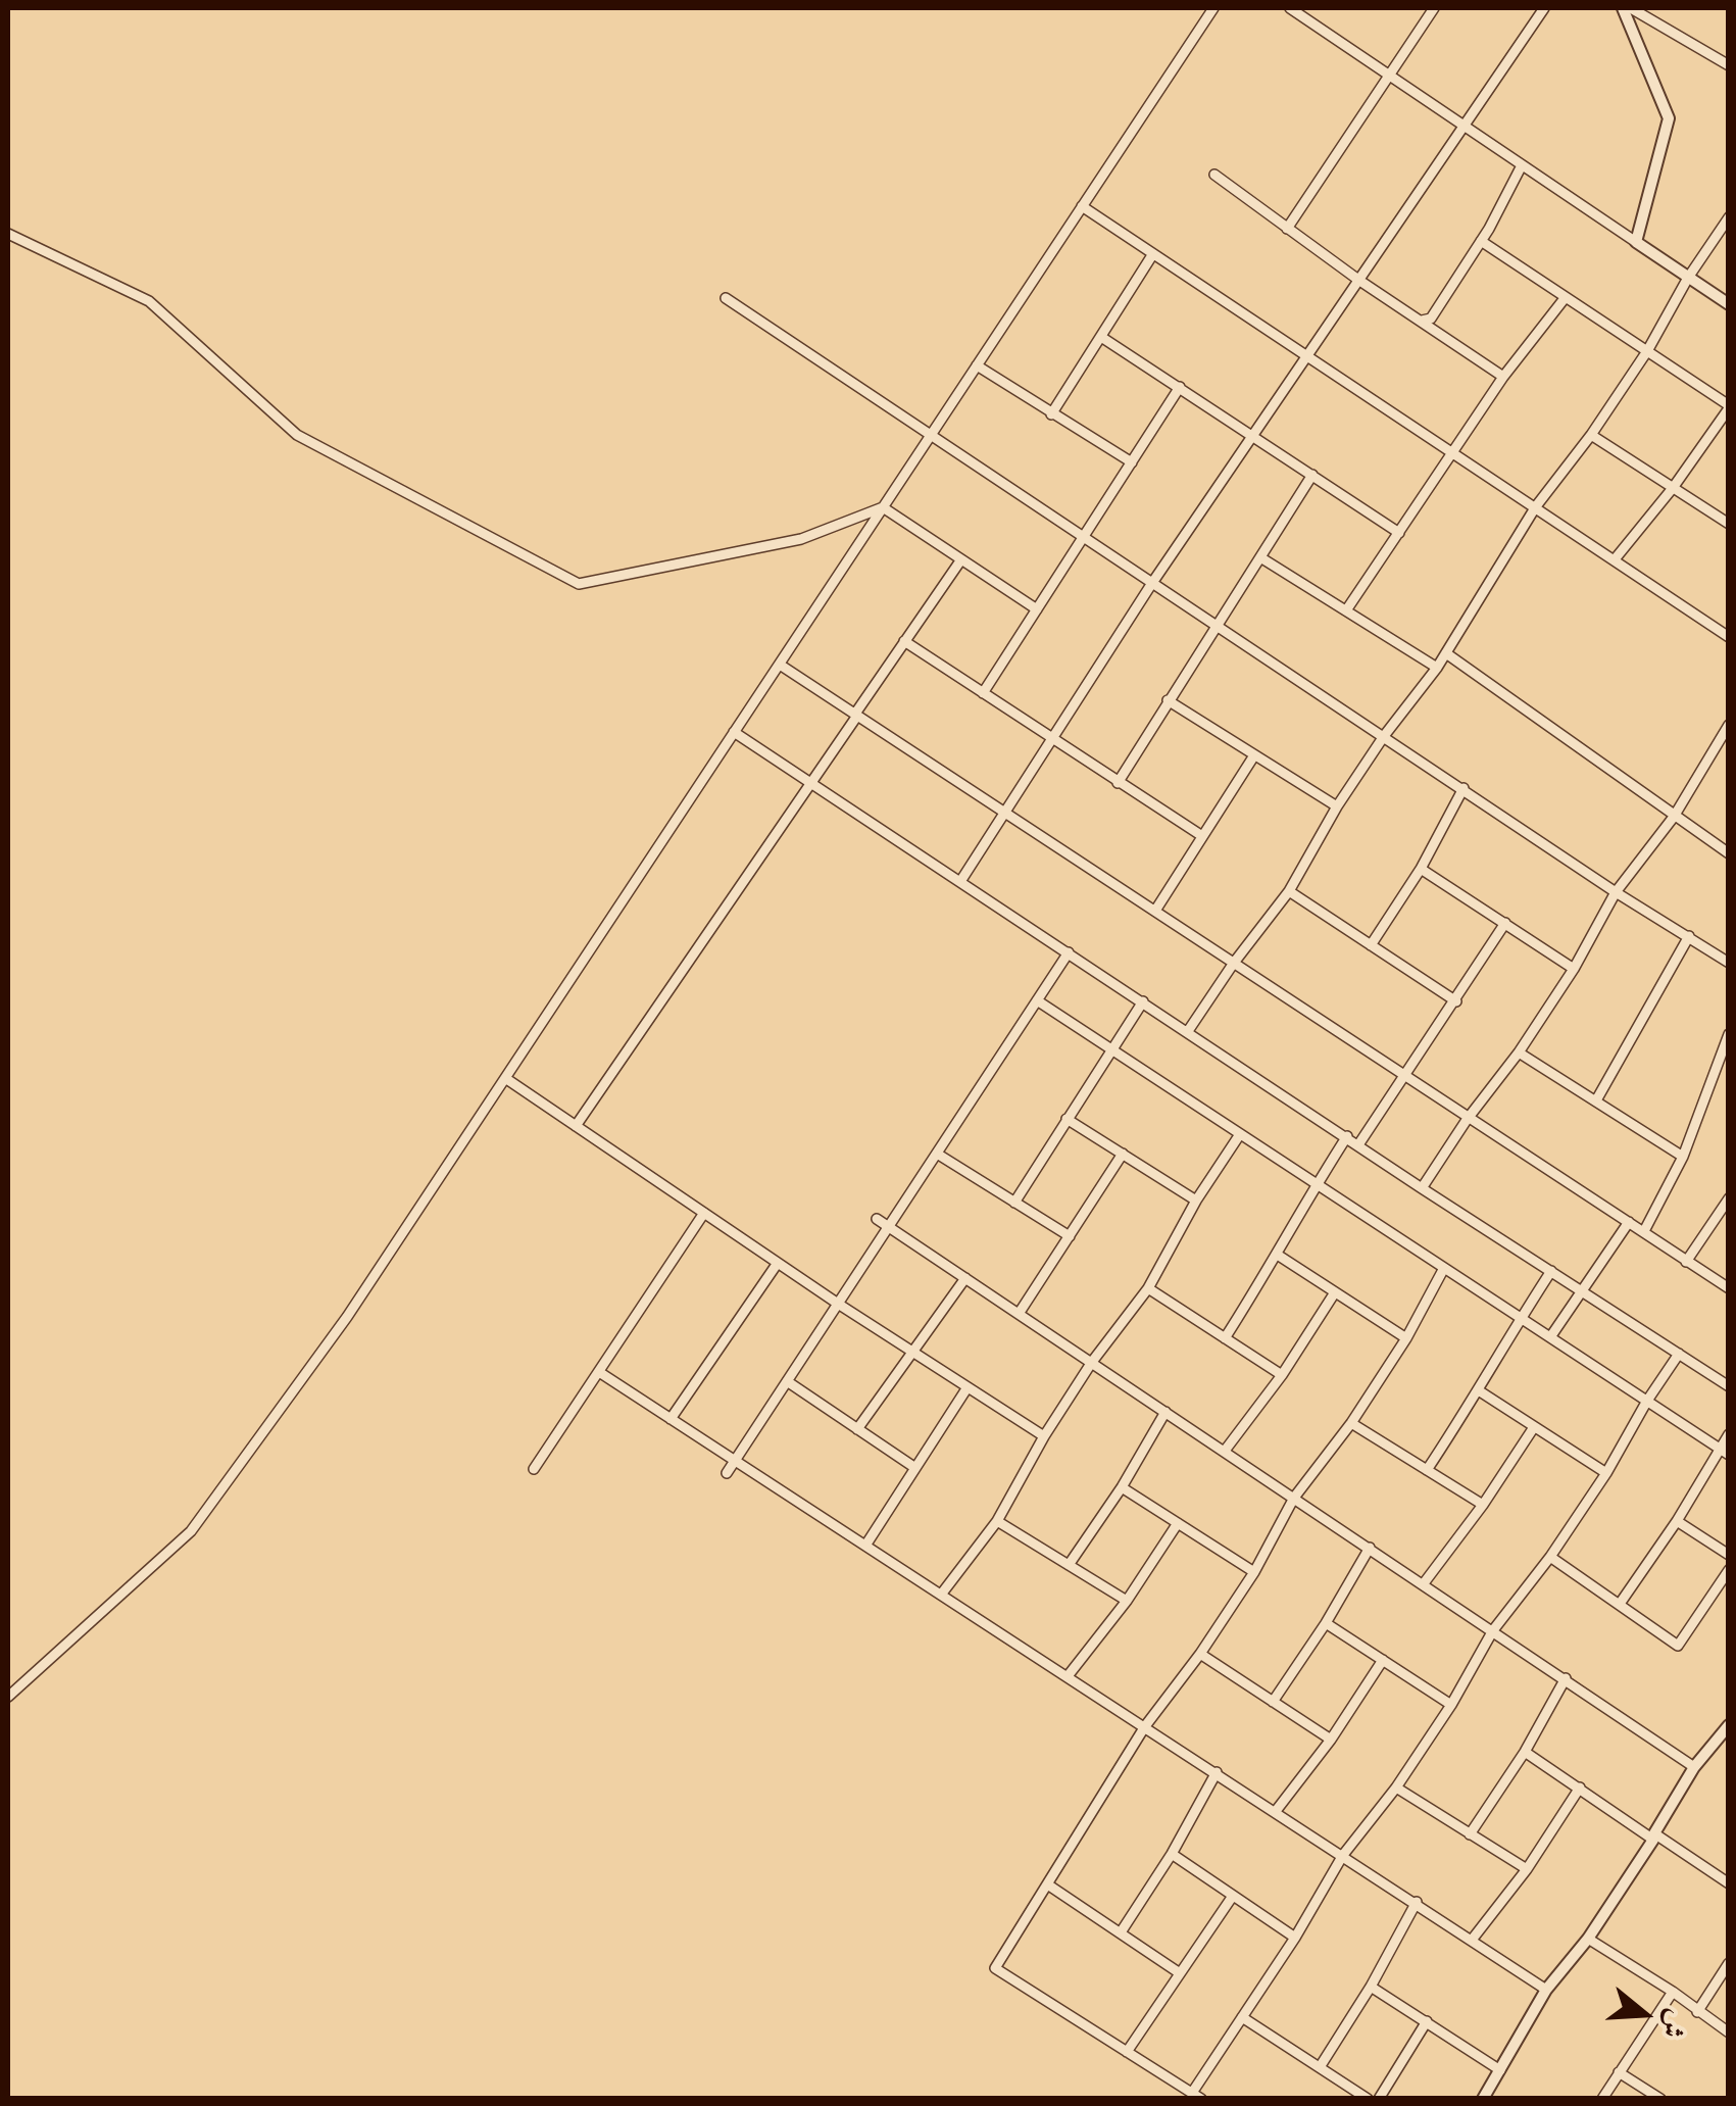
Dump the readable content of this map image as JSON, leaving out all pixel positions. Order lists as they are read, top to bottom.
{
  "north": "right"
}
